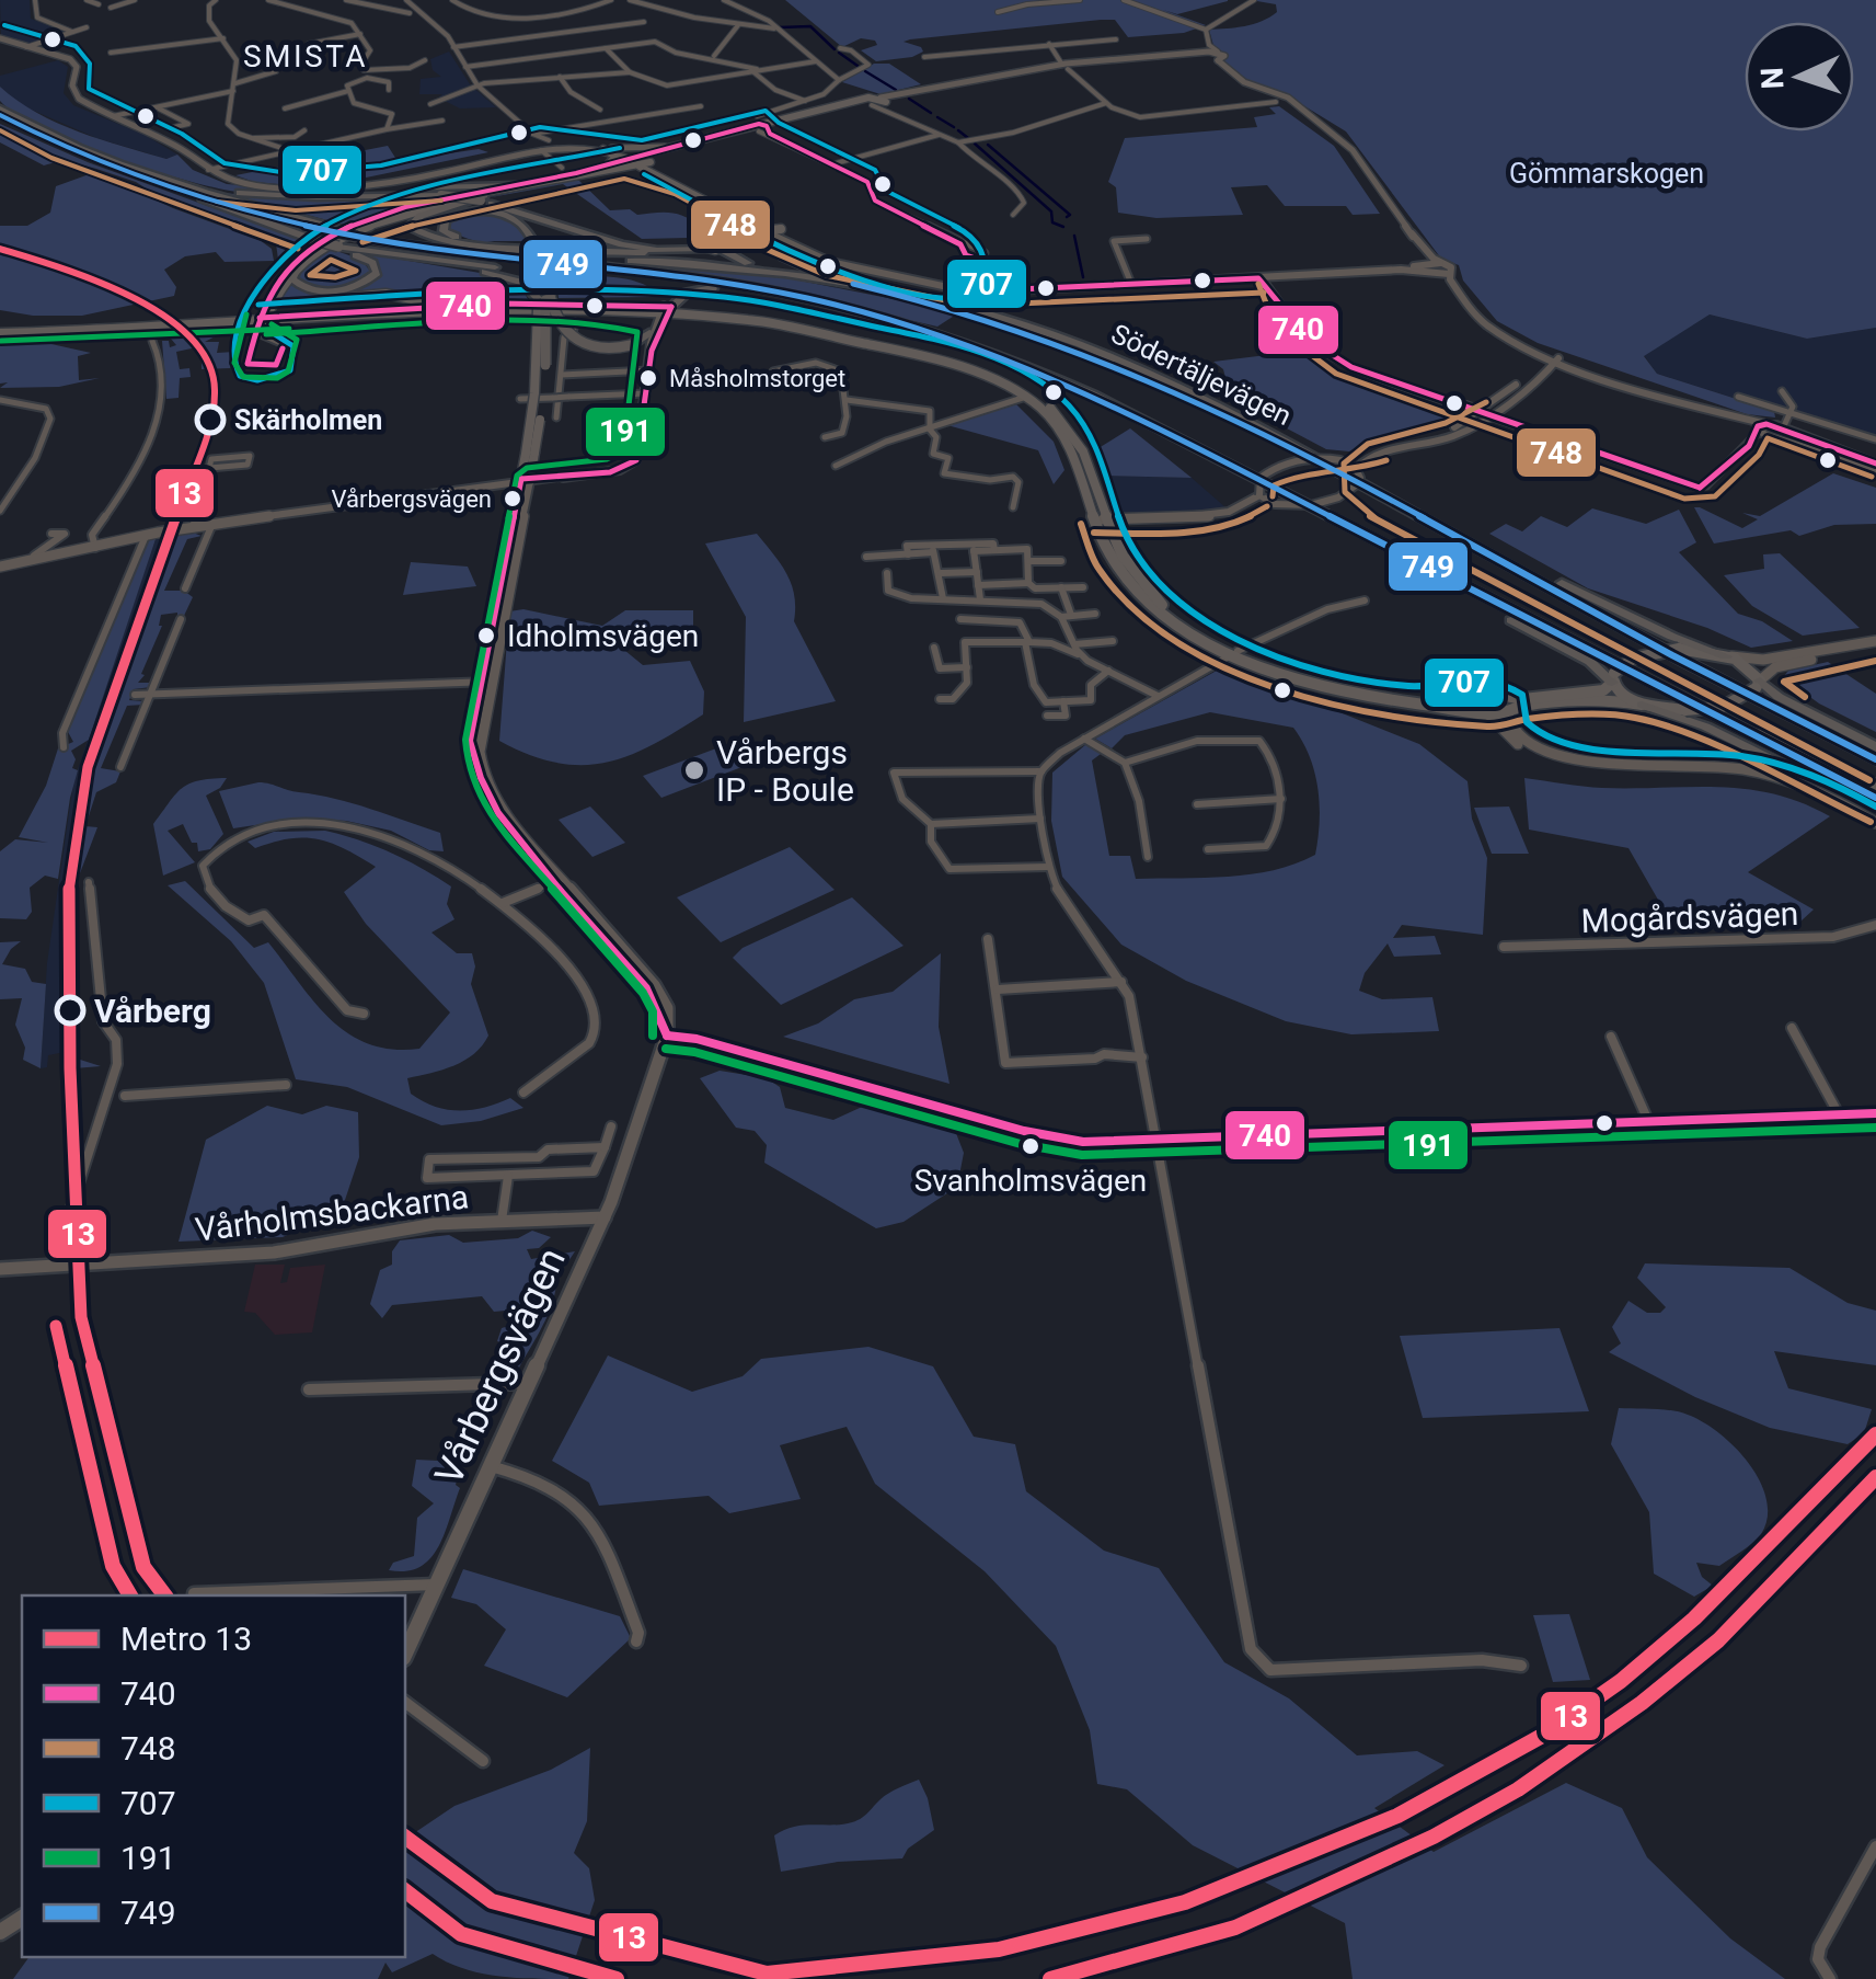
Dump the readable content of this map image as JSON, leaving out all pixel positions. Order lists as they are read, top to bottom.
{
  "streets": {
    "highway": ["Södertäljevägen"],
    "street": ["Mogårdsvägen", "Vårholmsbackarna", "Vårbergsvägen"]
  },
  "crossings": [
    ["Vårholmsbackarna", "Vårbergsvägen"]
  ],
  "districts": ["SMISTA"],
  "parks": ["Gömmarskogen"],
  "places": [
    "Måsholmstorget",
    "Skärholmen",
    "Vårbergsvägen",
    "Idholmsvägen",
    "Vårbergs IP - Boule",
    "Vårberg",
    "Svanholmsvägen"
  ],
  "lines": [
    "transit line 707",
    "transit line 749",
    "transit line 740",
    "transit line 748",
    "metro line 13",
    "transit line 191"
  ],
  "legend": [
    "Metro 13",
    "740",
    "748",
    "707",
    "191",
    "749"
  ],
  "north": "left"
}
